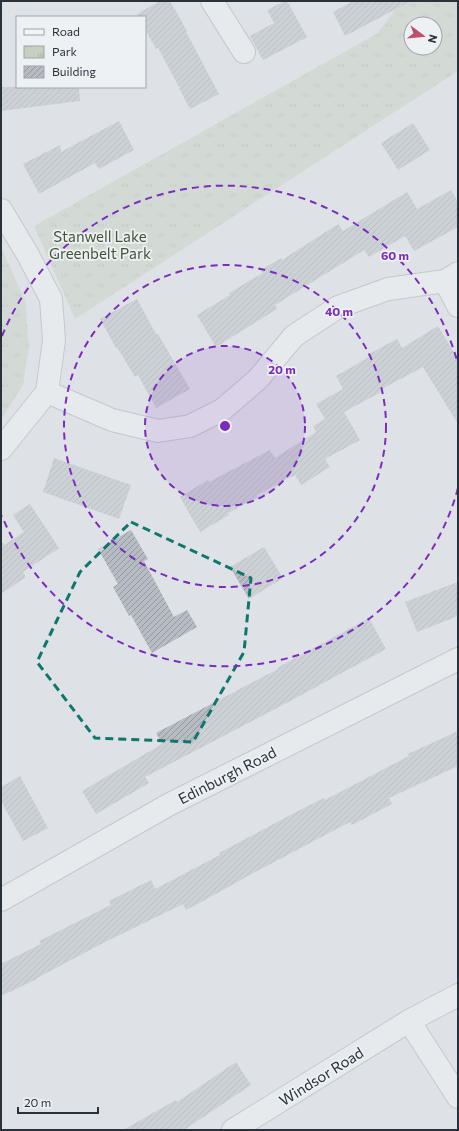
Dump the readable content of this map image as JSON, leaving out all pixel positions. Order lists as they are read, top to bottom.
{
  "streets": {
    "street": ["Edinburgh Road", "Windsor Road"]
  },
  "parks": ["Stanwell Lake Greenbelt Park"],
  "legend": ["Road", "Park", "Building"],
  "scale_bar": "20 m",
  "north": "right",
  "rings": ["60 m", "40 m", "20 m"]
}
